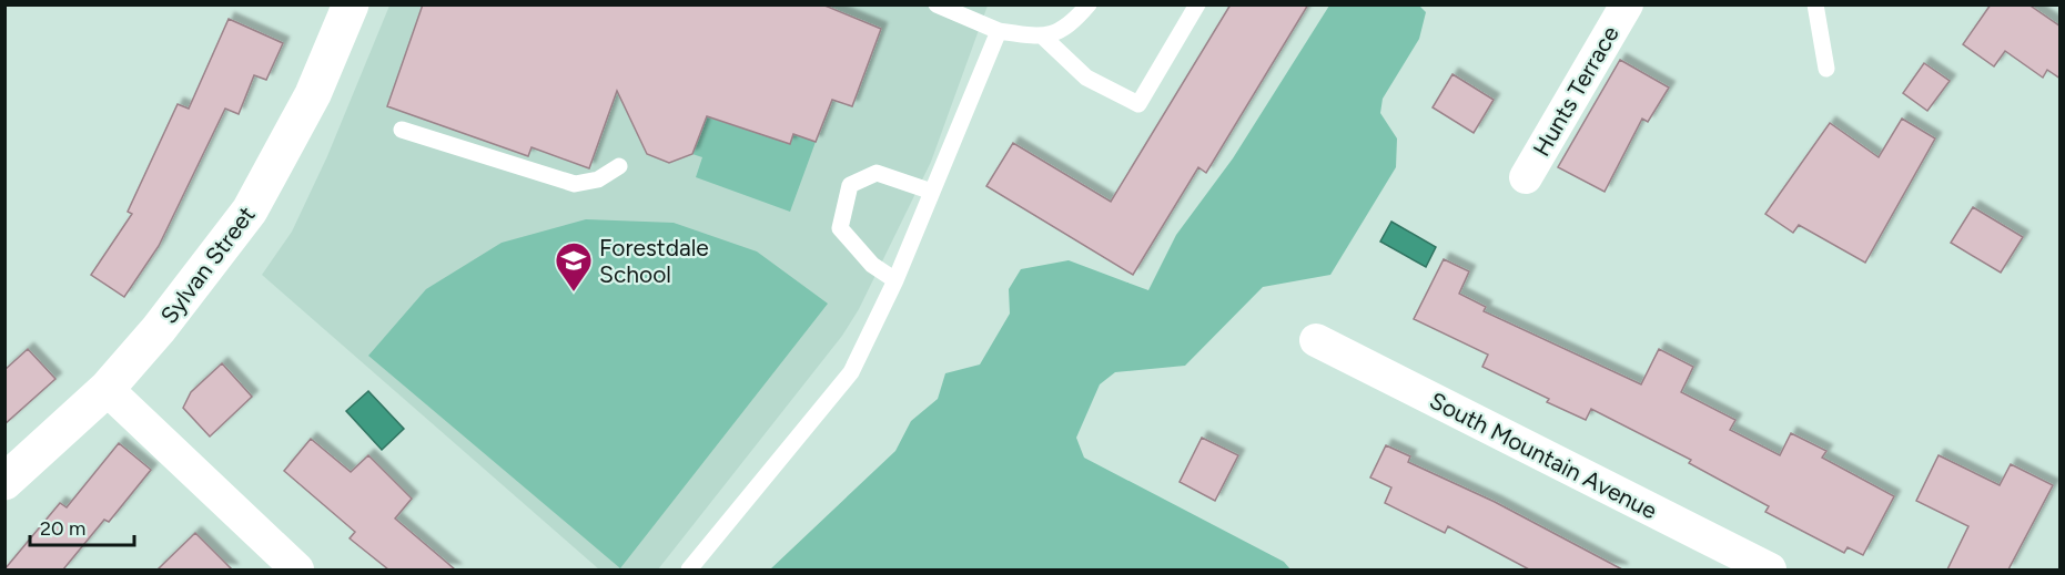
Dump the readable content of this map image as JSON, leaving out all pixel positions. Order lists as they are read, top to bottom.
{
  "streets": {
    "street": ["Hunts Terrace", "Sylvan Street", "South Mountain Avenue"]
  },
  "places": {
    "school or university": ["Forestdale School"]
  },
  "scale_bar": "20 m"
}
